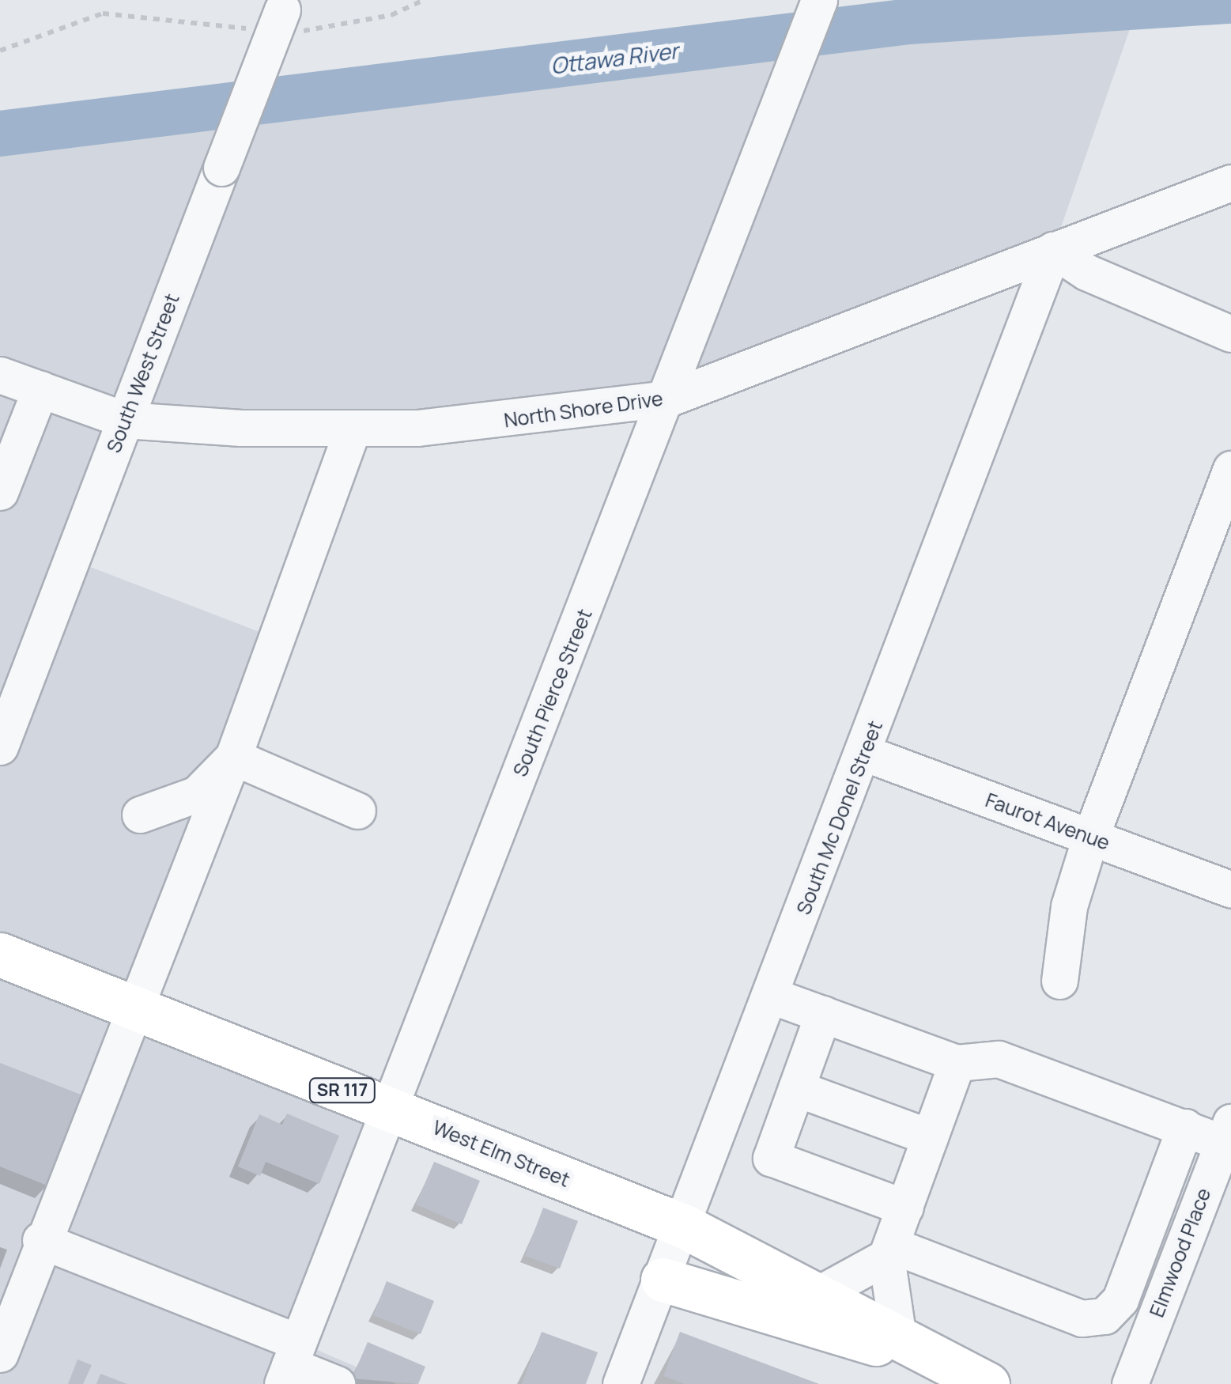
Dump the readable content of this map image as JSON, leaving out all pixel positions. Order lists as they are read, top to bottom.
{
  "streets": {
    "main road": ["SR 117", "West Elm Street"],
    "street": [
      "South West Street",
      "North Shore Drive",
      "South Pierce Street",
      "South Mc Donel Street",
      "Faurot Avenue",
      "Elmwood Place"
    ]
  },
  "crossings": [
    ["South West Street", "North Shore Drive"],
    ["North Shore Drive", "South Pierce Street"],
    ["North Shore Drive", "South Mc Donel Street"],
    ["South Pierce Street", "West Elm Street"],
    ["South Mc Donel Street", "Faurot Avenue"],
    ["South Mc Donel Street", "West Elm Street"]
  ],
  "water": ["Ottawa River"]
}
